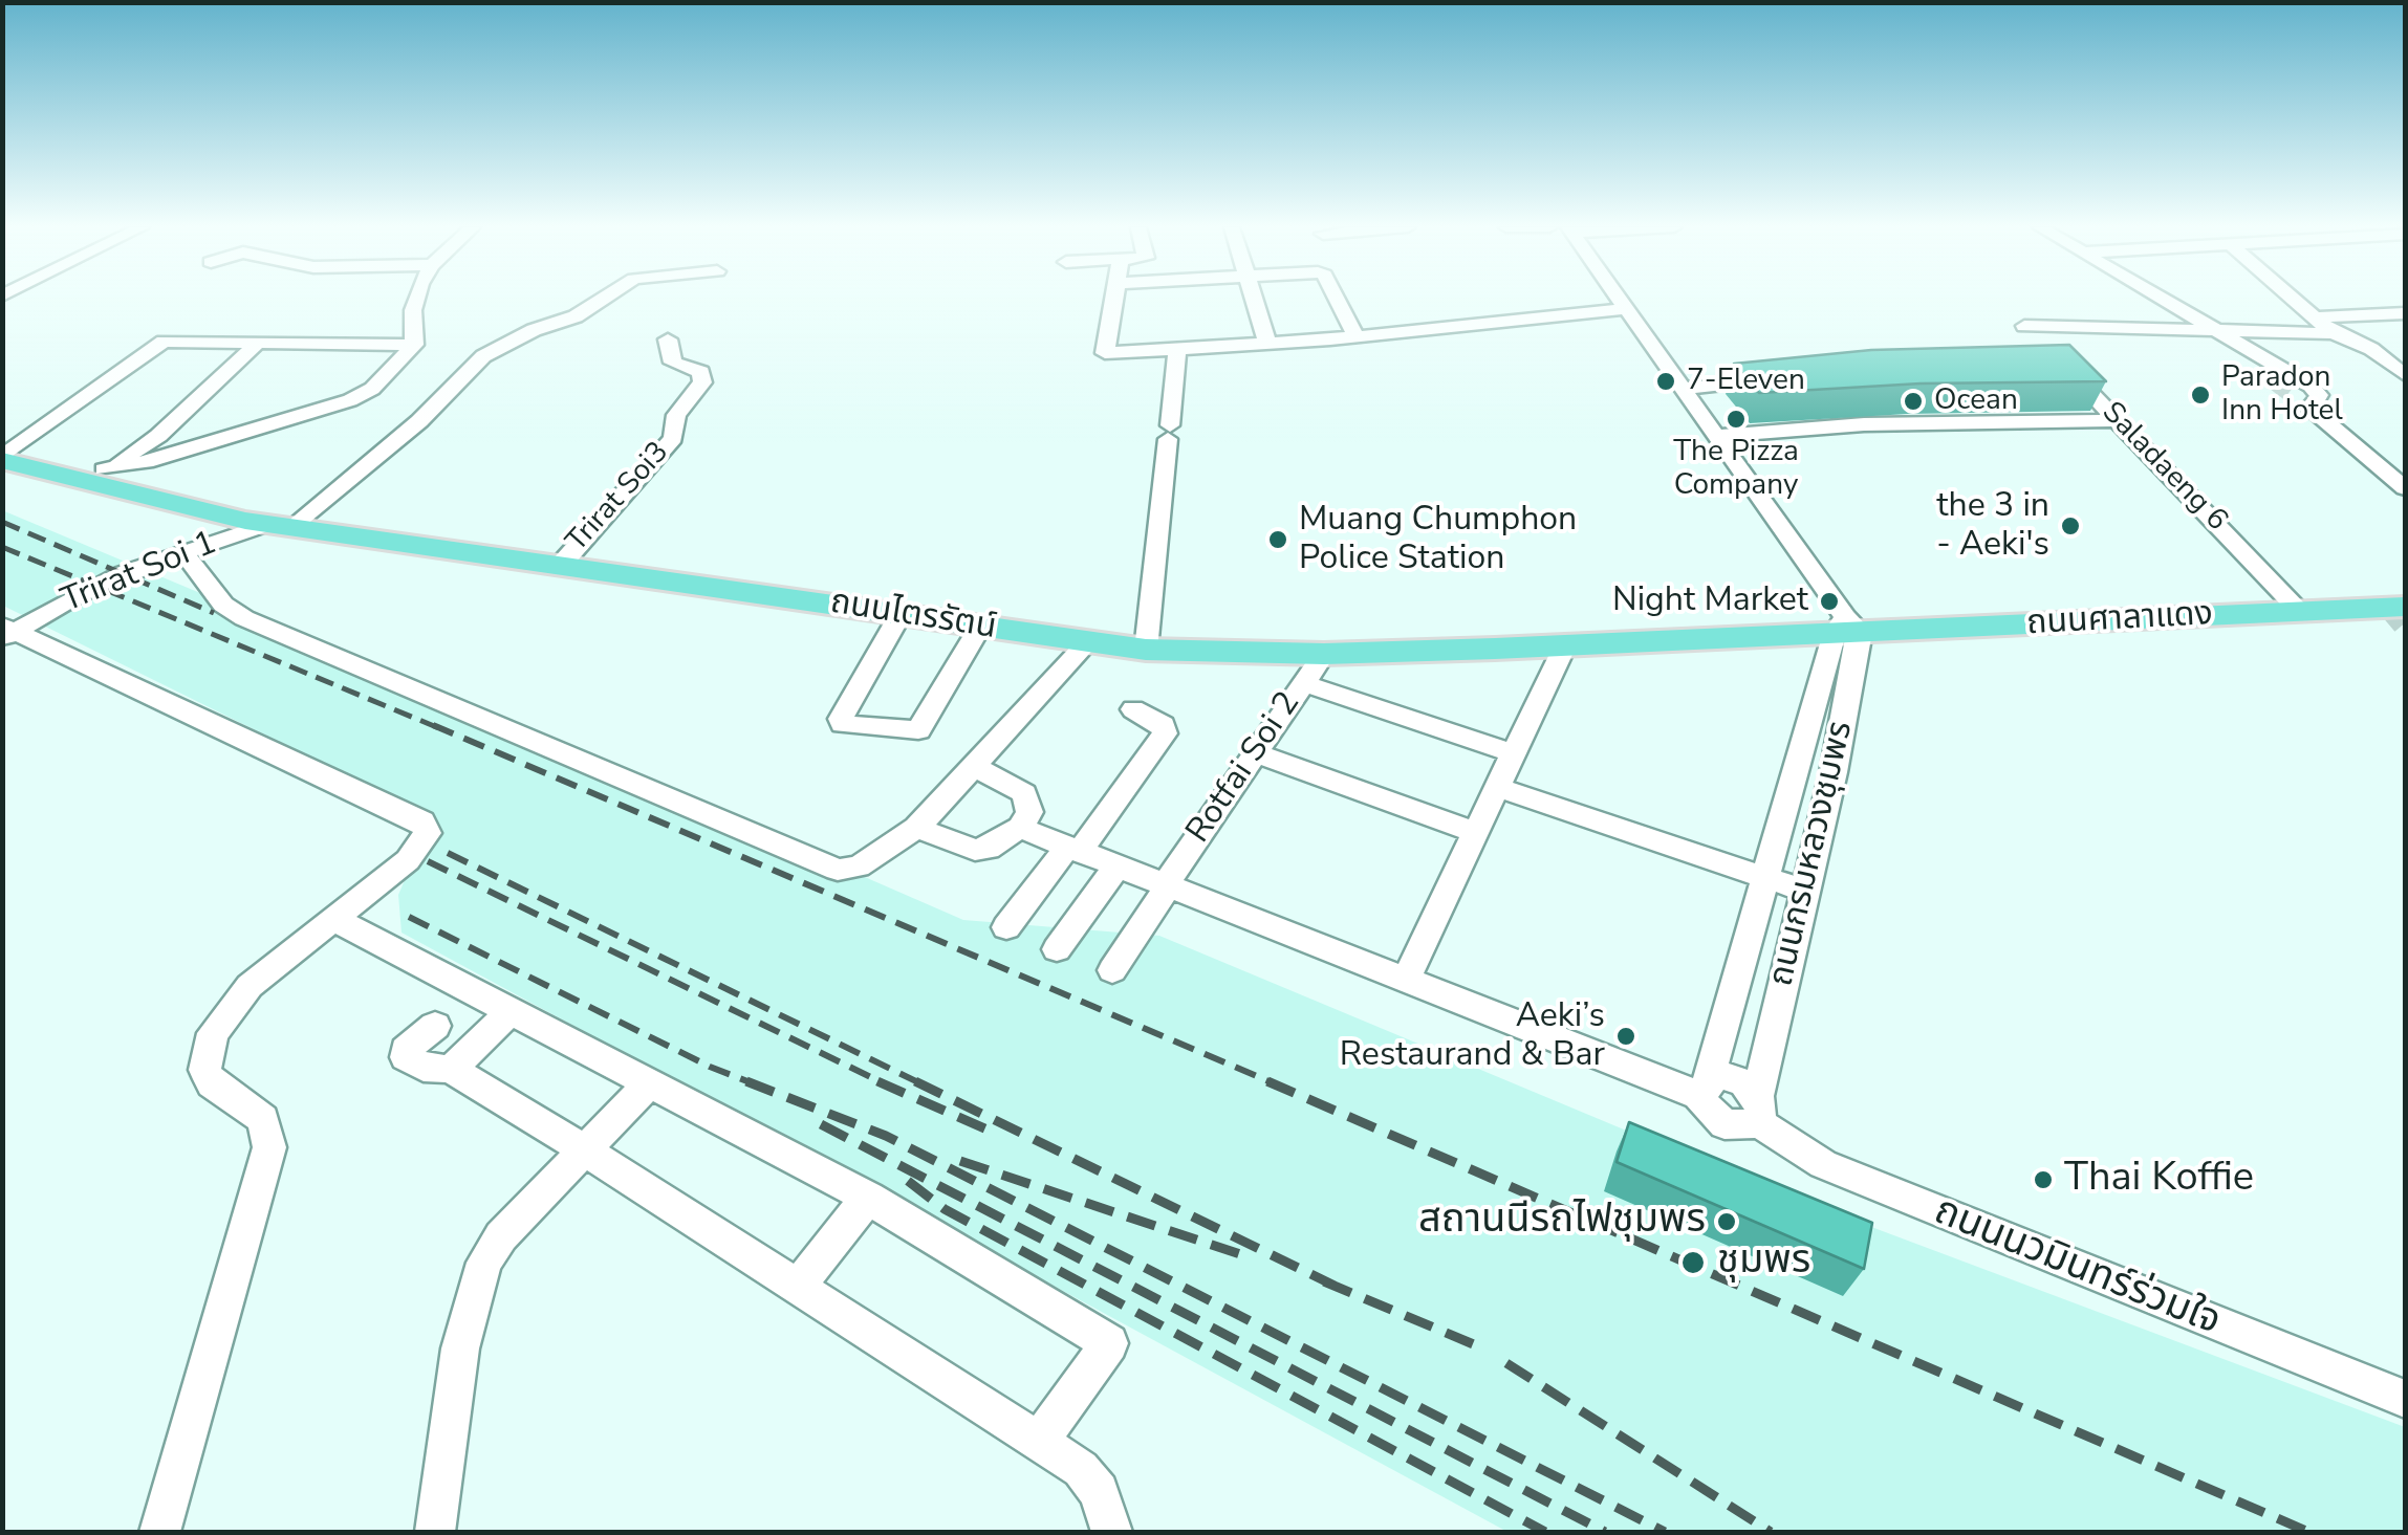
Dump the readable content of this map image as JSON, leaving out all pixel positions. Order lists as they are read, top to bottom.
{
  "streets": {
    "main road": ["ถนนไตรรัตน์", "ถนนศาลาแดง"],
    "street": [
      "Saladaeng 6",
      "Trirat Soi3",
      "Trirat Soi 1",
      "Rotfai Soi 2",
      "ถนนกรมหลวงชุมพร",
      "ถนนนวมินทร์ร่วมใจ"
    ]
  },
  "crossings": [
    ["Saladaeng 6", "ถนนศาลาแดง"],
    ["Trirat Soi3", "ถนนไตรรัตน์"],
    ["Trirat Soi 1", "ถนนไตรรัตน์"],
    ["ถนนไตรรัตน์", "ถนนศาลาแดง"],
    ["ถนนไตรรัตน์", "Rotfai Soi 2"],
    ["ถนนไตรรัตน์", "ถนนกรมหลวงชุมพร"],
    ["ถนนศาลาแดง", "ถนนกรมหลวงชุมพร"],
    ["ถนนกรมหลวงชุมพร", "ถนนนวมินทร์ร่วมใจ"]
  ],
  "places": [
    "7-Eleven",
    "Paradon Inn Hotel",
    "Ocean",
    "The Pizza Company",
    "the 3 in - Aeki's",
    "Muang Chumphon Police Station",
    "Night Market",
    "Aeki’s Restaurand & Bar",
    "Thai Koffie",
    "สถานนีรถไฟชุมพร",
    "ชุมพร"
  ]
}
